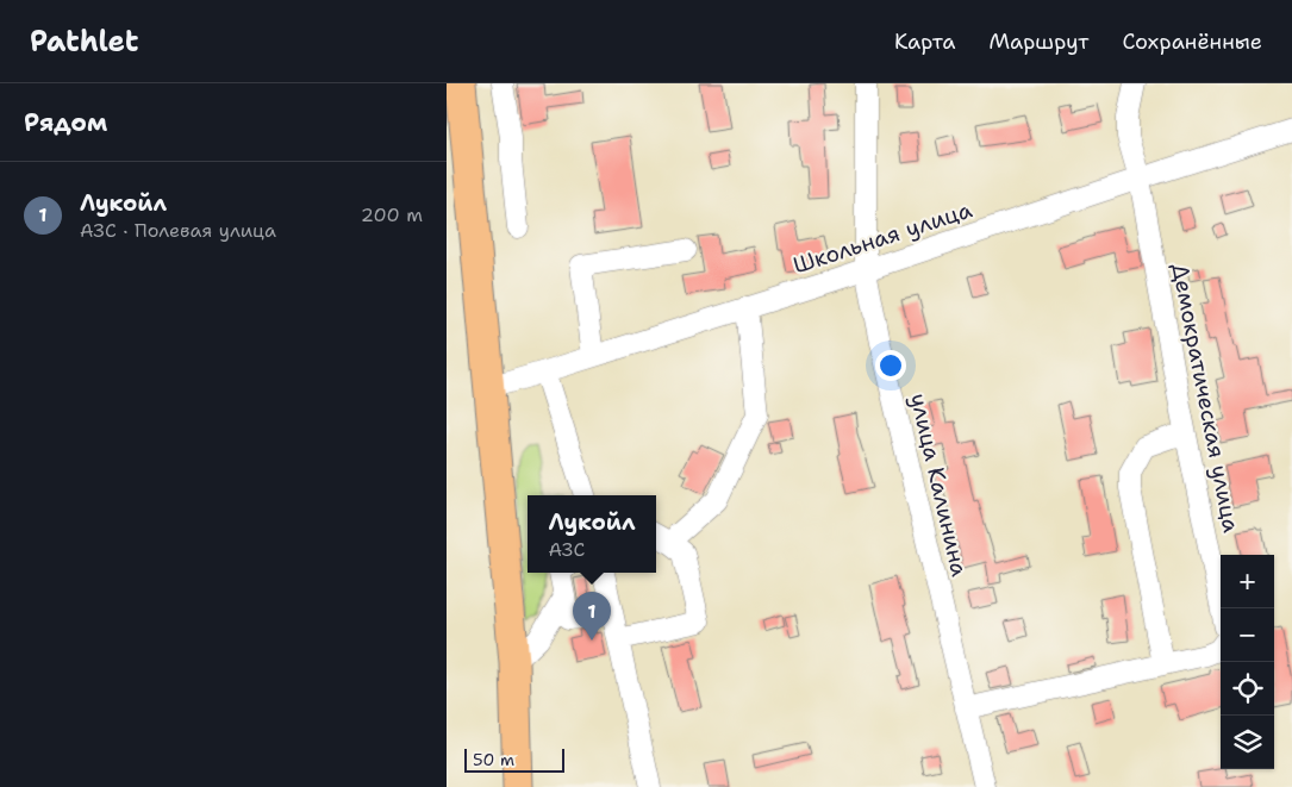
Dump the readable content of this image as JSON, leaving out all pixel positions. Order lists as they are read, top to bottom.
{
  "streets": {
    "street": ["Школьная улица", "Демократическая улица", "улица Калинина"]
  },
  "crossings": [
    ["Школьная улица", "Демократическая улица"],
    ["Школьная улица", "улица Калинина"]
  ],
  "scale_bar": "50 m",
  "page": {
    "header": "Pathlet",
    "nav": ["Карта", "Маршрут", "Сохранённые"],
    "heading": "Рядом",
    "list": [
      {
        "mark": "1",
        "name": "Лукойл",
        "note": "АЗС · Полевая улица",
        "value": "200 m"
      }
    ],
    "popup": ["Лукойл", "АЗС"],
    "map_buttons": ["+", "−"],
    "pins": "1",
    "scale": "50 m"
  }
}
